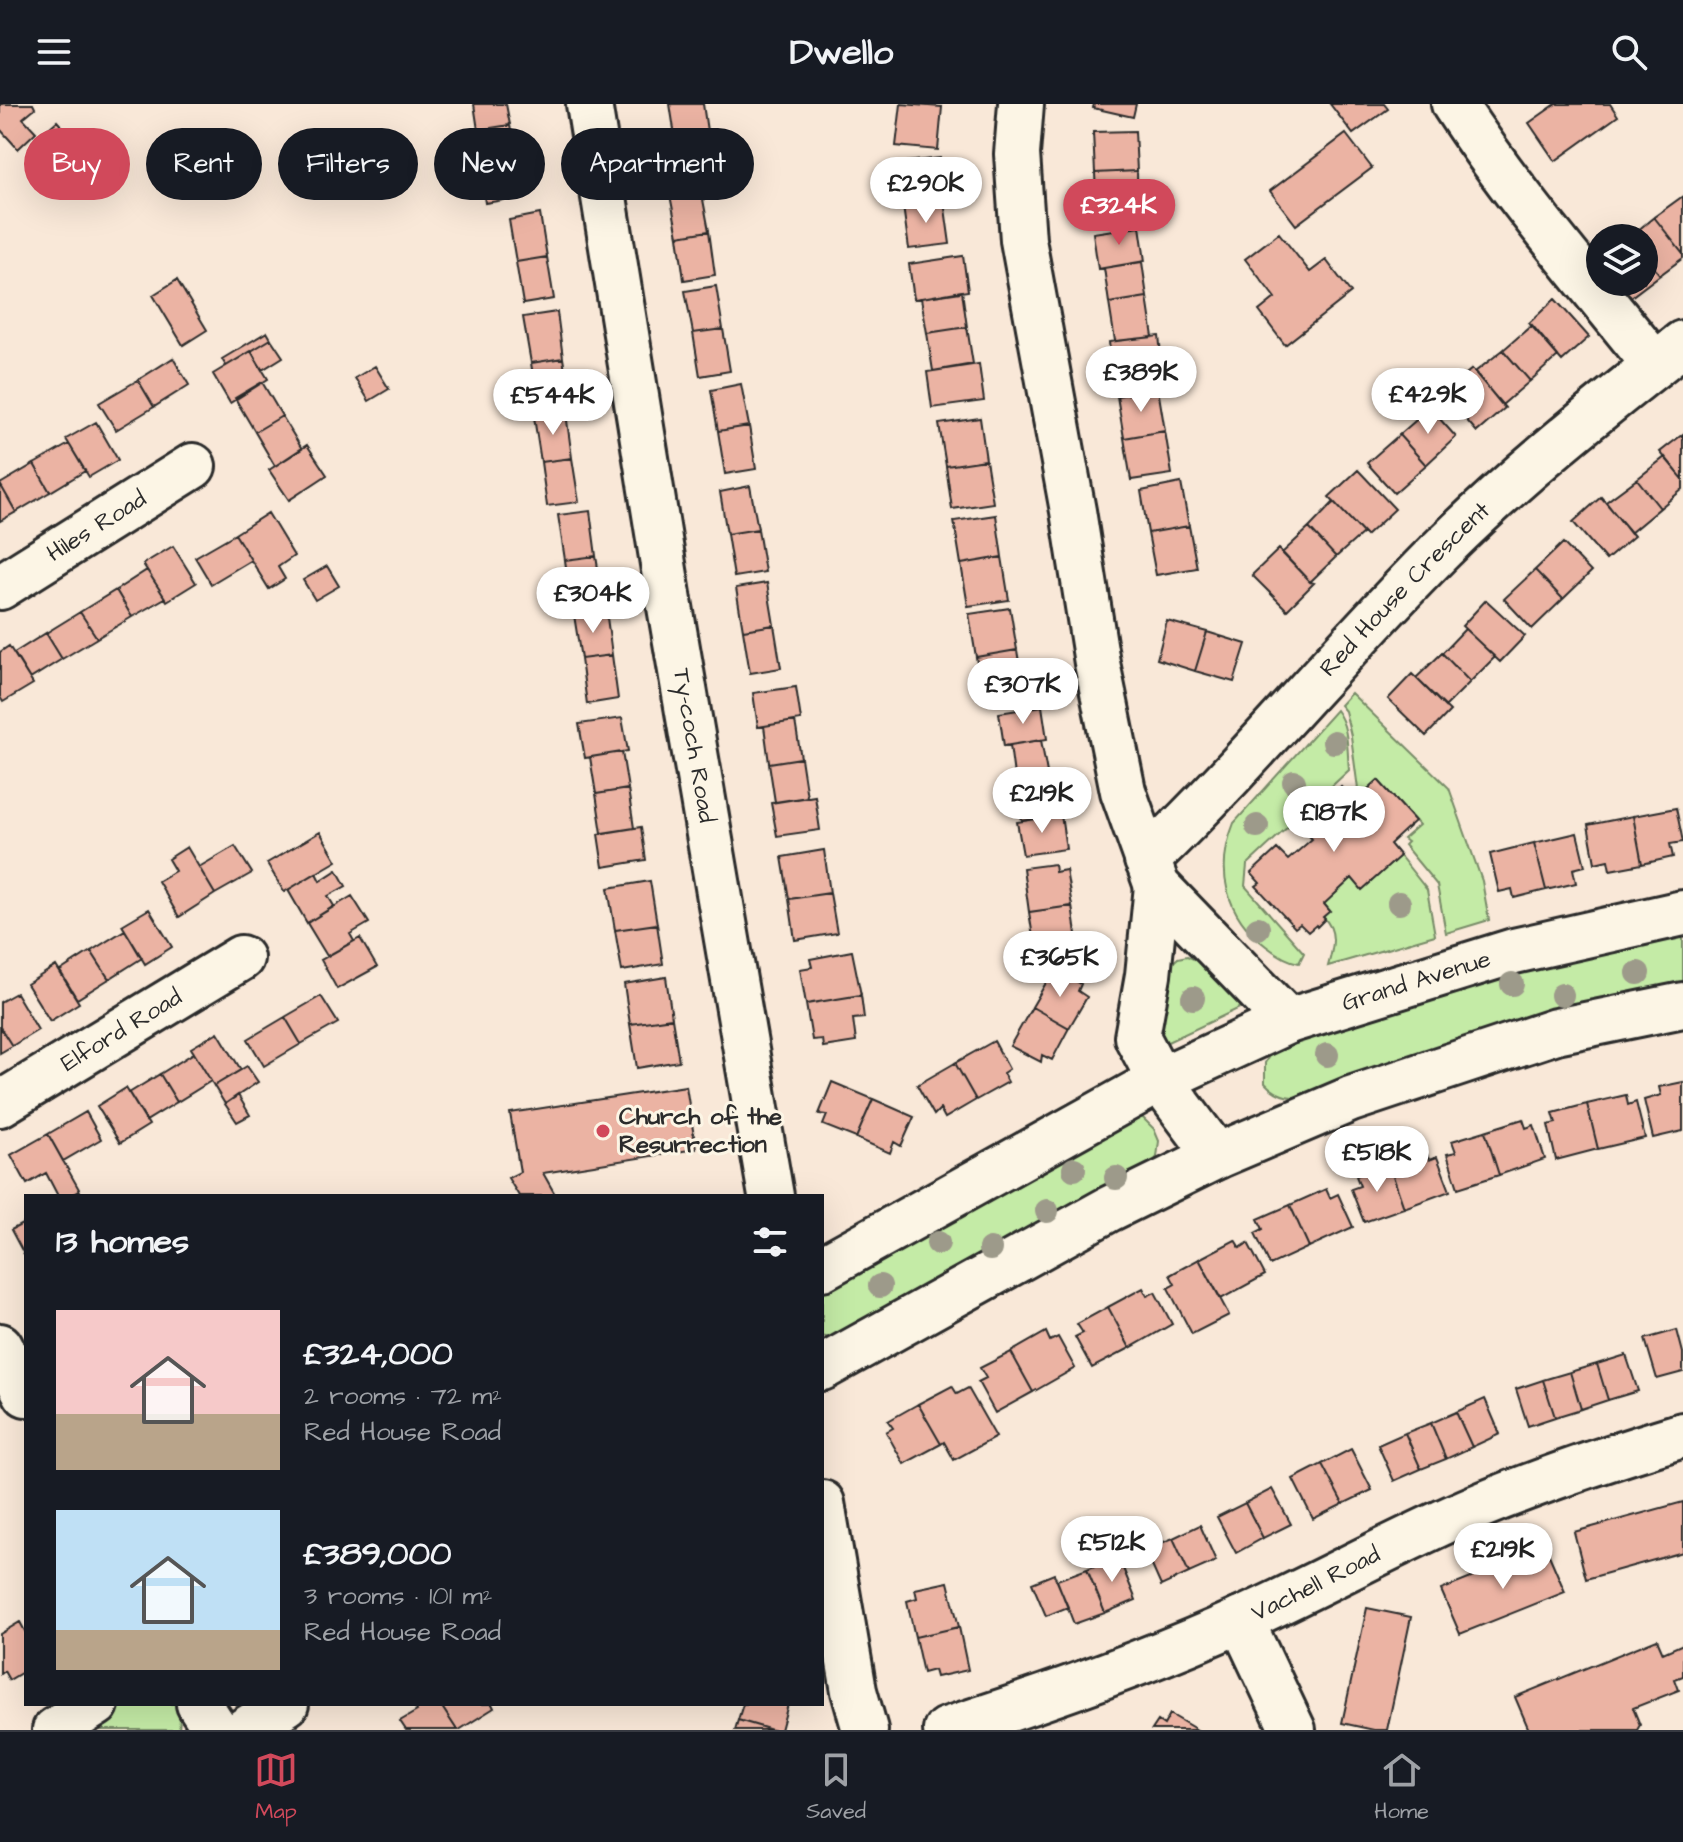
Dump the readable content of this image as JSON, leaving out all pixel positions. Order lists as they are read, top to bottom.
{
  "streets": {
    "street": [
      "Hiles Road",
      "Red House Crescent",
      "Ty-coch Road",
      "Grand Avenue",
      "Elford Road",
      "Vachell Road"
    ]
  },
  "places": ["Church of the Resurrection"],
  "page": {
    "header": "Dwello",
    "chip": [
      "Buy",
      "Rent",
      "Filters",
      "New",
      "Apartment"
    ],
    "price": [
      "£290K",
      "£324K",
      "£389K",
      "£429K",
      "£544K",
      "£304K",
      "£307K",
      "£219K",
      "£187K",
      "£365K",
      "£518K",
      "£512K",
      "£219K"
    ],
    "heading": "13 homes",
    "list": [
      {
        "name": "£324,000",
        "note": "2 rooms · 72 m² · Red House Road"
      },
      {
        "name": "£389,000",
        "note": "3 rooms · 101 m² · Red House Road"
      }
    ],
    "tabs": ["Map", "Saved", "Home"]
  }
}
